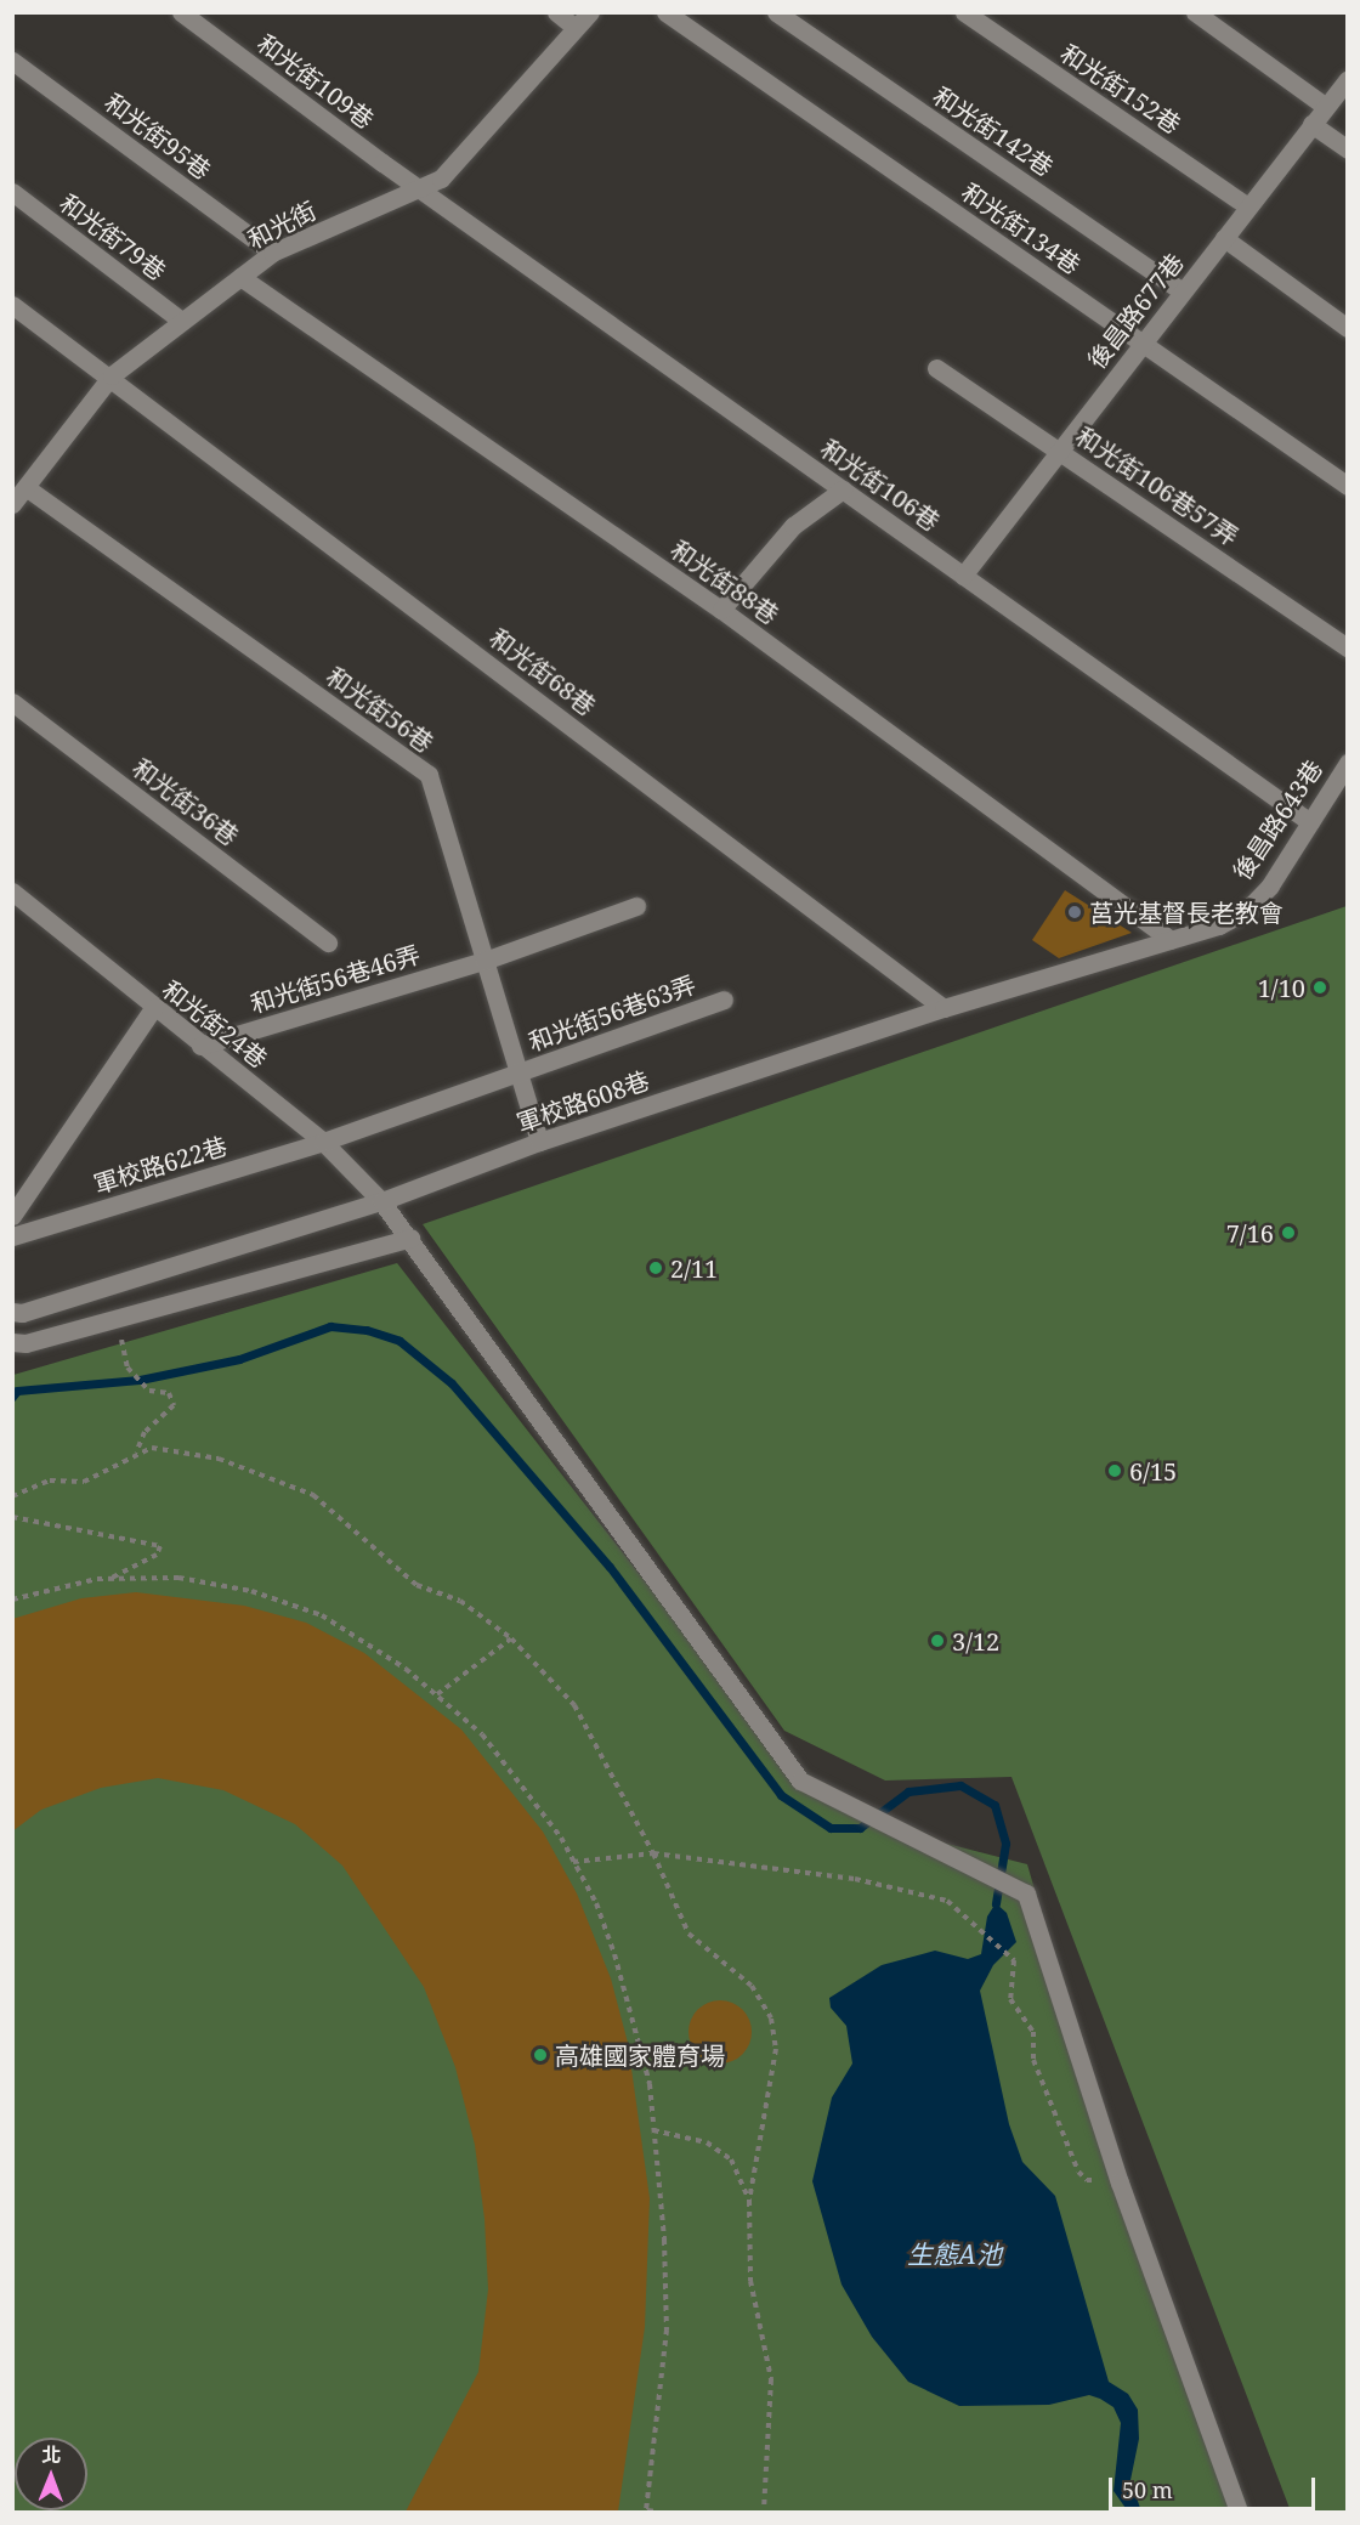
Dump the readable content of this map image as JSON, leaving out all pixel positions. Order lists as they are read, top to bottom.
{
  "streets": {
    "street": [
      "和光街109巷",
      "和光街152巷",
      "和光街142巷",
      "和光街95巷",
      "和光街",
      "和光街134巷",
      "和光街79巷",
      "後昌路677巷",
      "和光街106巷",
      "和光街106巷57弄",
      "和光街88巷",
      "和光街68巷",
      "和光街56巷",
      "和光街36巷",
      "後昌路643巷",
      "和光街56巷46弄",
      "和光街56巷63弄",
      "和光街24巷",
      "軍校路608巷",
      "軍校路622巷"
    ]
  },
  "crossings": [
    ["和光街109巷", "和光街"],
    ["和光街109巷", "和光街106巷"],
    ["和光街152巷", "後昌路677巷"],
    ["和光街142巷", "後昌路677巷"],
    ["和光街95巷", "和光街"],
    ["和光街", "和光街79巷"],
    ["和光街", "和光街106巷"],
    ["和光街", "和光街88巷"],
    ["和光街", "和光街68巷"],
    ["和光街", "和光街56巷"],
    ["和光街134巷", "後昌路677巷"],
    ["後昌路677巷", "和光街106巷"],
    ["後昌路677巷", "和光街106巷57弄"],
    ["和光街106巷", "後昌路643巷"],
    ["和光街88巷", "後昌路643巷"],
    ["和光街88巷", "軍校路608巷"],
    ["和光街68巷", "軍校路608巷"],
    ["和光街56巷", "和光街56巷46弄"],
    ["和光街56巷", "和光街56巷63弄"],
    ["和光街56巷", "軍校路608巷"],
    ["後昌路643巷", "軍校路608巷"],
    ["和光街56巷46弄", "和光街24巷"],
    ["和光街56巷63弄", "和光街24巷"],
    ["和光街56巷63弄", "軍校路622巷"],
    ["和光街24巷", "軍校路608巷"],
    ["和光街24巷", "軍校路622巷"]
  ],
  "water": ["生態A池"],
  "places": [
    "莒光基督長老教會",
    "1/10",
    "7/16",
    "2/11",
    "6/15",
    "3/12",
    "高雄國家體育場"
  ],
  "scale_bar": "50 m",
  "north": "top"
}
